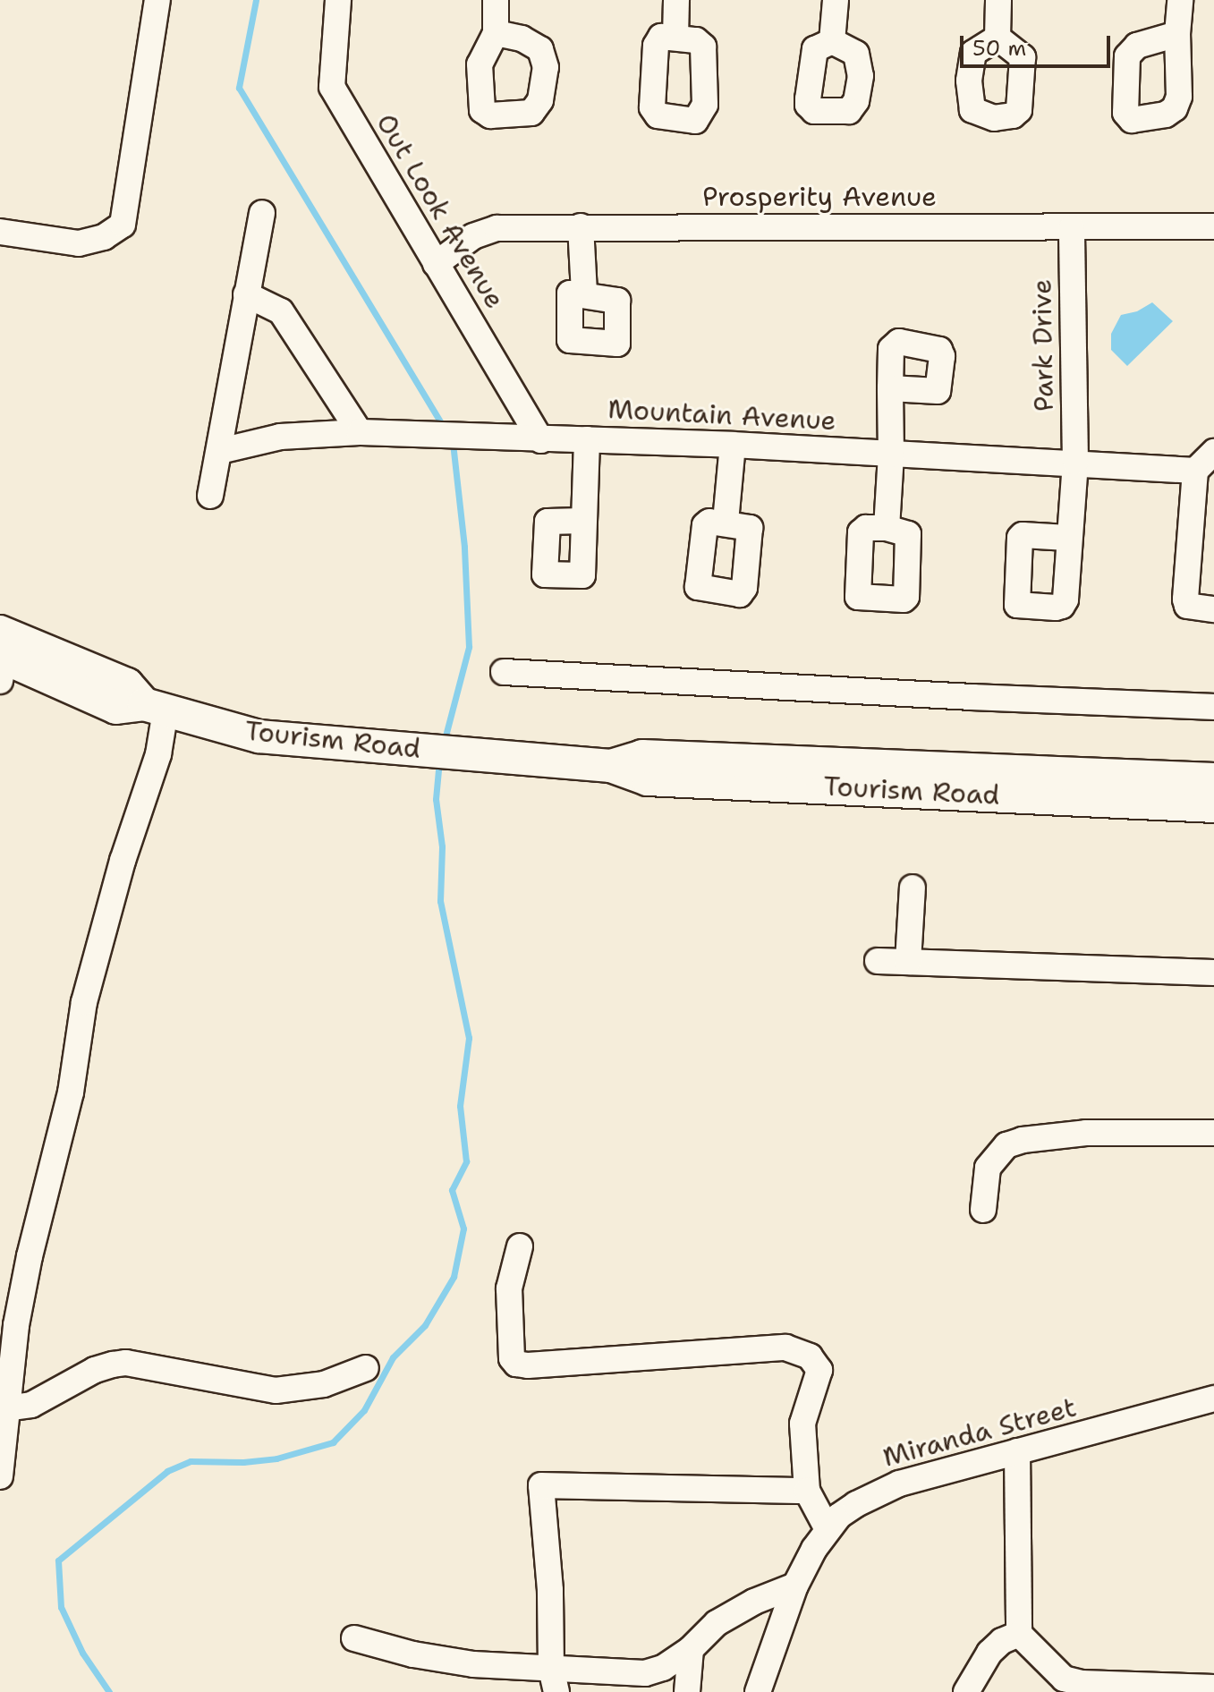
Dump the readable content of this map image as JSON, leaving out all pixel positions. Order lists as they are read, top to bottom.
{
  "streets": {
    "main road": ["Tourism Road"],
    "street": [
      "Prosperity Avenue",
      "Out Look Avenue",
      "Park Drive",
      "Mountain Avenue",
      "Miranda Street"
    ]
  },
  "crossings": [
    ["Prosperity Avenue", "Out Look Avenue"],
    ["Prosperity Avenue", "Park Drive"],
    ["Out Look Avenue", "Mountain Avenue"],
    ["Park Drive", "Mountain Avenue"]
  ],
  "scale_bar": "50 m"
}
